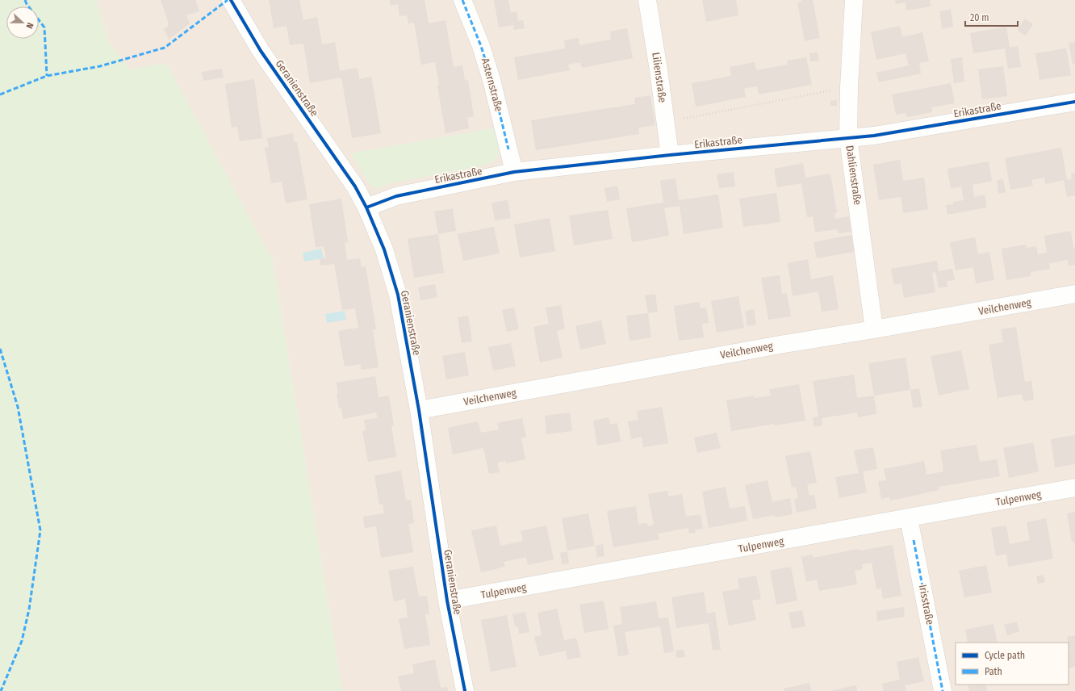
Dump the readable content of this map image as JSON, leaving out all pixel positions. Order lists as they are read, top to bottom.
{
  "streets": {
    "street": [
      "Lilienstraße",
      "Asternstraße",
      "Geranienstraße",
      "Erikastraße",
      "Dahlienstraße",
      "Veilchenweg",
      "Tulpenweg",
      "Irisstraße"
    ]
  },
  "crossings": [
    ["Lilienstraße", "Erikastraße"],
    ["Asternstraße", "Erikastraße"],
    ["Geranienstraße", "Erikastraße"],
    ["Geranienstraße", "Veilchenweg"],
    ["Geranienstraße", "Tulpenweg"],
    ["Erikastraße", "Dahlienstraße"],
    ["Dahlienstraße", "Veilchenweg"],
    ["Tulpenweg", "Irisstraße"]
  ],
  "legend": ["Cycle path", "Path"],
  "scale_bar": "20 m",
  "north": "right"
}
